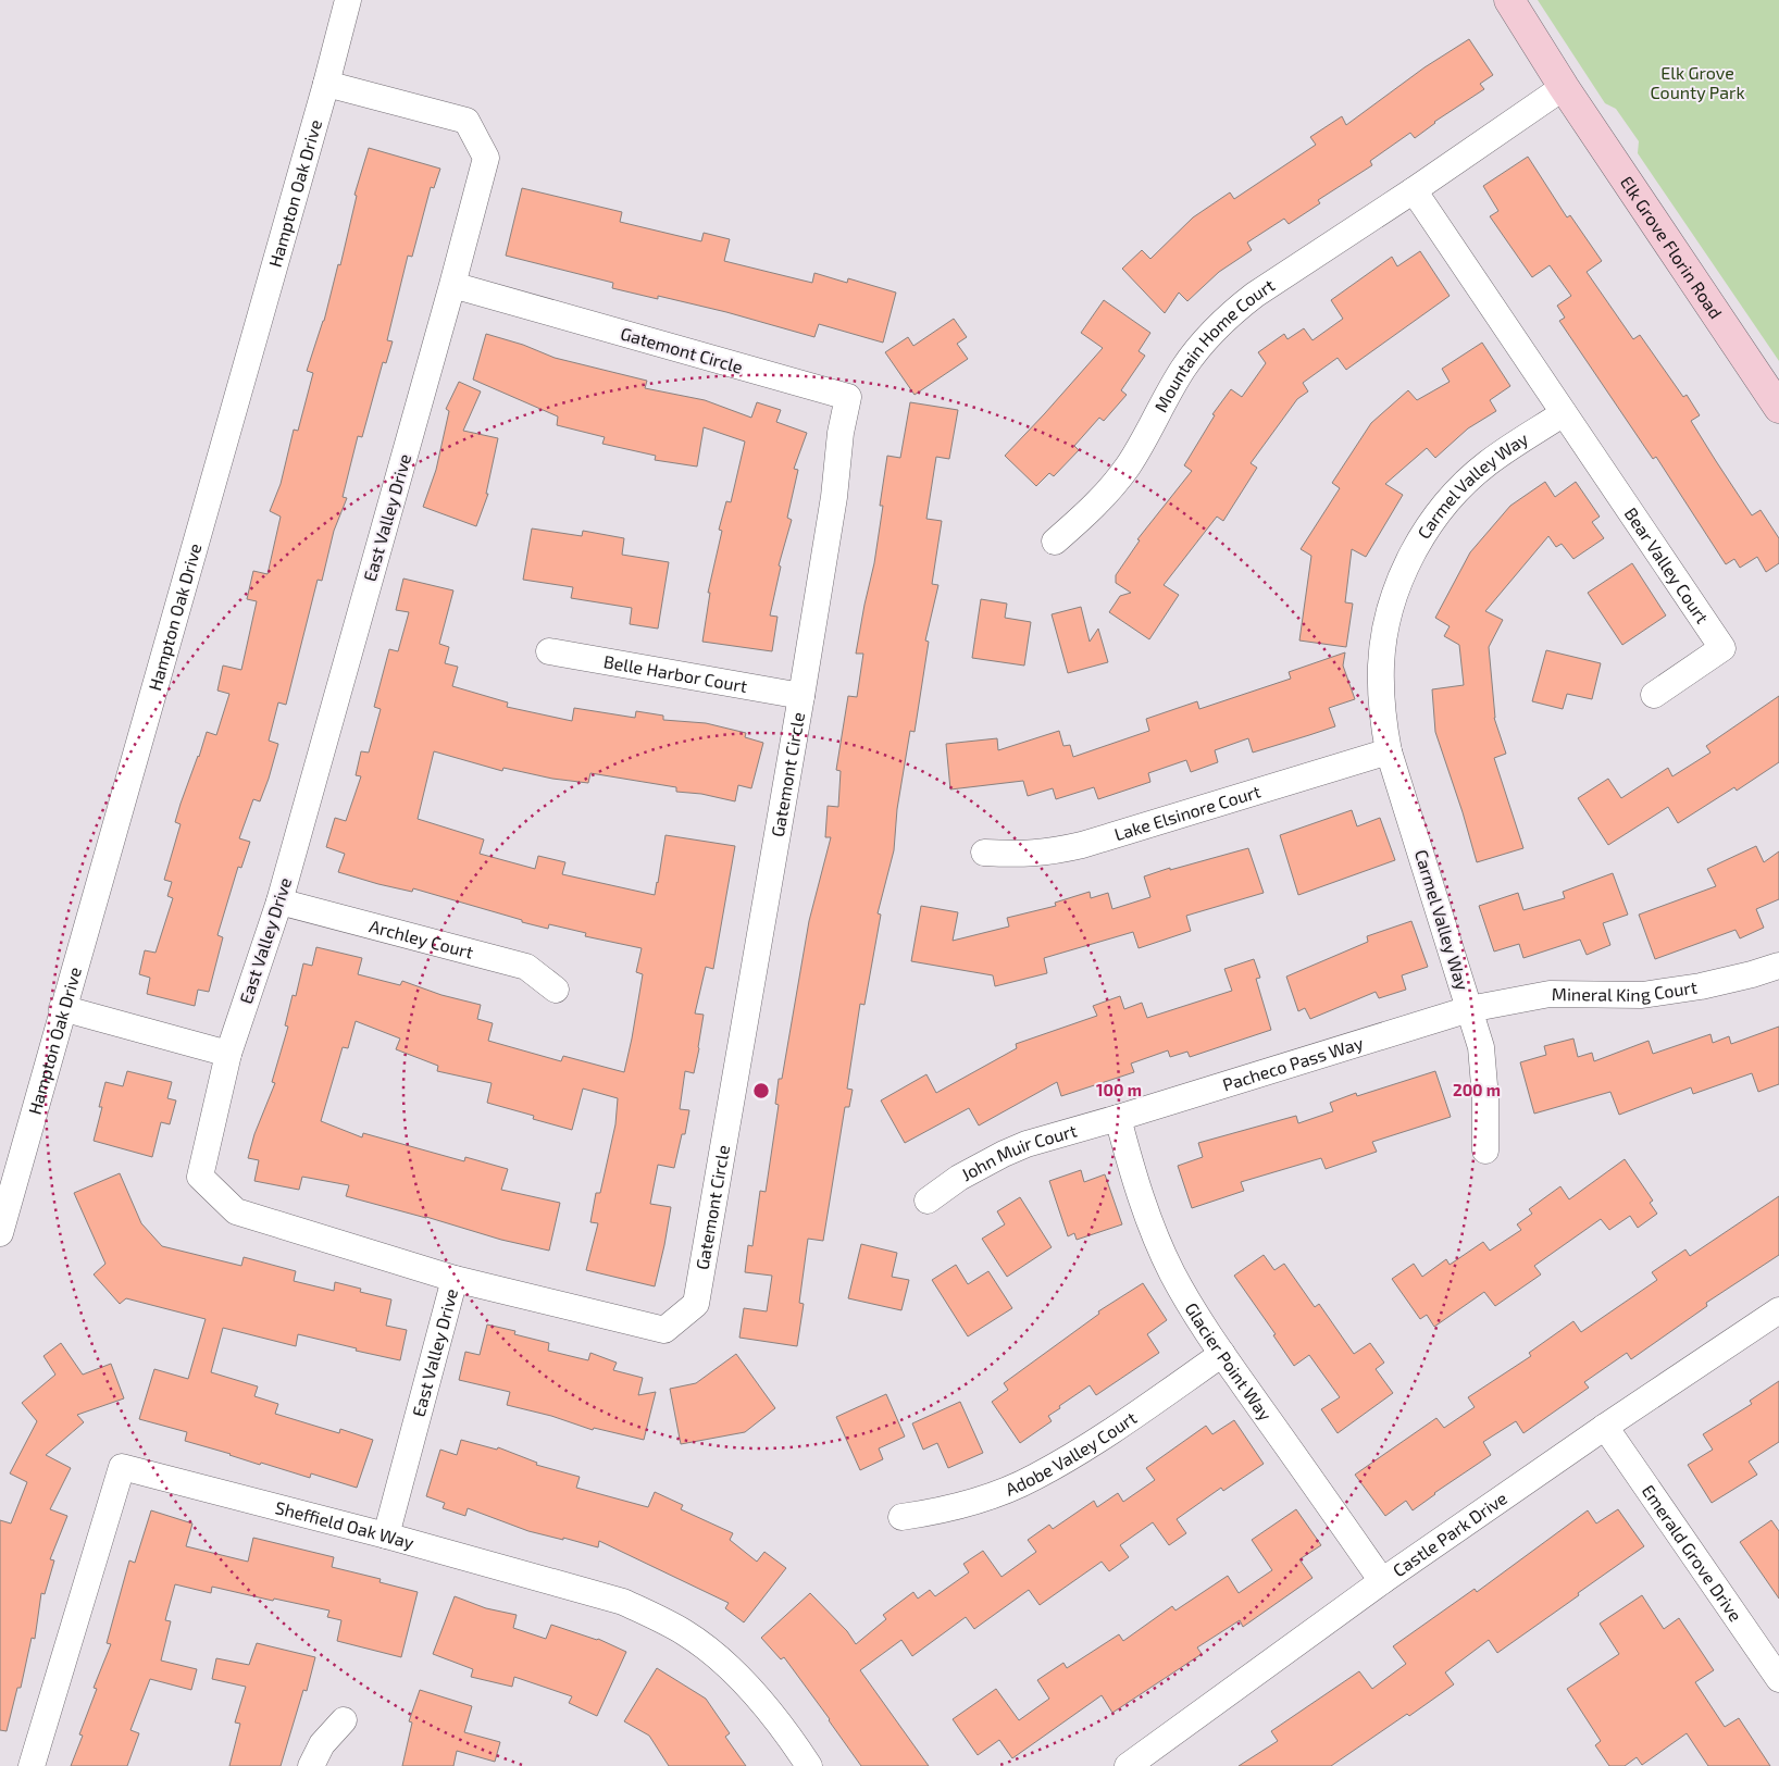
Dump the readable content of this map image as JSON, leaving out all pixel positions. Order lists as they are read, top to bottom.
{
  "streets": {
    "main road": ["Elk Grove Florin Road"],
    "street": [
      "Hampton Oak Drive",
      "Mountain Home Court",
      "Gatemont Circle",
      "Carmel Valley Way",
      "East Valley Drive",
      "Bear Valley Court",
      "Belle Harbor Court",
      "Lake Elsinore Court",
      "Archley Court",
      "Mineral King Court",
      "Pacheco Pass Way",
      "John Muir Court",
      "Glacier Point Way",
      "Adobe Valley Court",
      "Sheffield Oak Way",
      "Castle Park Drive",
      "Emerald Grove Drive"
    ]
  },
  "crossings": [
    ["Hampton Oak Drive", "East Valley Drive"],
    ["Gatemont Circle", "East Valley Drive"],
    ["Gatemont Circle", "Belle Harbor Court"],
    ["Carmel Valley Way", "Bear Valley Court"],
    ["Carmel Valley Way", "Lake Elsinore Court"],
    ["Carmel Valley Way", "Mineral King Court"],
    ["Carmel Valley Way", "Pacheco Pass Way"],
    ["East Valley Drive", "Archley Court"],
    ["East Valley Drive", "Sheffield Oak Way"],
    ["Mineral King Court", "Pacheco Pass Way"],
    ["Pacheco Pass Way", "John Muir Court"],
    ["Pacheco Pass Way", "Glacier Point Way"],
    ["John Muir Court", "Glacier Point Way"],
    ["Glacier Point Way", "Adobe Valley Court"],
    ["Glacier Point Way", "Castle Park Drive"],
    ["Castle Park Drive", "Emerald Grove Drive"]
  ],
  "parks": ["Elk Grove County Park"],
  "rings": ["100 m", "200 m"]
}
